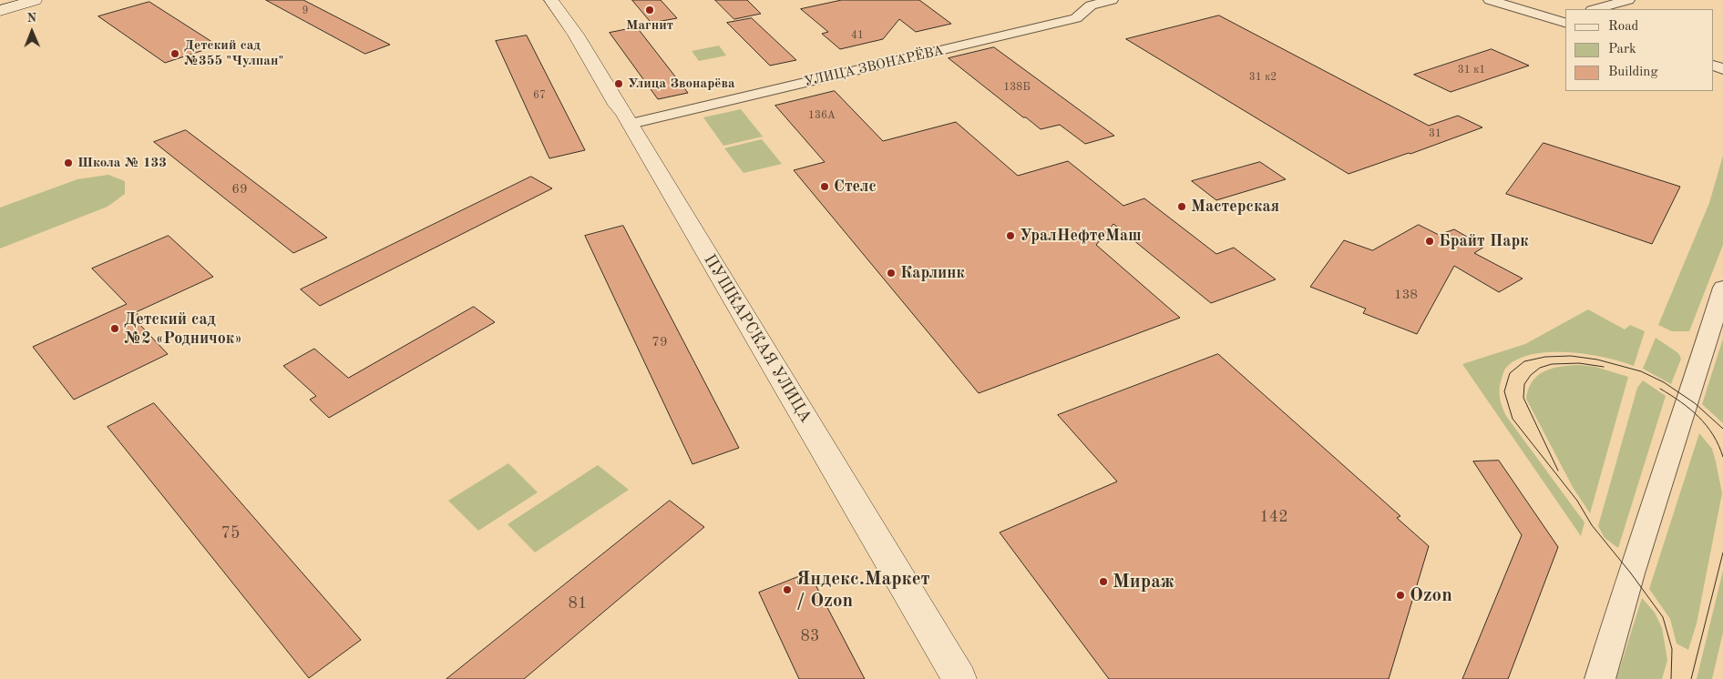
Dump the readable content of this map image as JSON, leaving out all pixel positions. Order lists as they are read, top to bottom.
{
  "streets": {
    "main road": ["ПУШКАРСКАЯ УЛИЦА"],
    "street": ["УЛИЦА ЗВОНАРЁВА"]
  },
  "crossings": [
    ["УЛИЦА ЗВОНАРЁВА", "ПУШКАРСКАЯ УЛИЦА"]
  ],
  "places": [
    "Магнит",
    "Детский сад №355 \"Чулпан\"",
    "Улица Звонарёва",
    "Школа № 133",
    "Стелс",
    "Мастерская",
    "УралНефтеМаш",
    "Брайт Парк",
    "Карлинк",
    "Детский сад №2 «Родничок»",
    "Мираж",
    "Яндекс.Маркет / Ozon",
    "Ozon"
  ],
  "house_numbers": [
    "9",
    "41",
    "31 к1",
    "31 к2",
    "138Б",
    "67",
    "136А",
    "31",
    "69",
    "138",
    "79",
    "142",
    "75",
    "81",
    "83"
  ],
  "legend": ["Road", "Park", "Building"],
  "north": "top"
}
